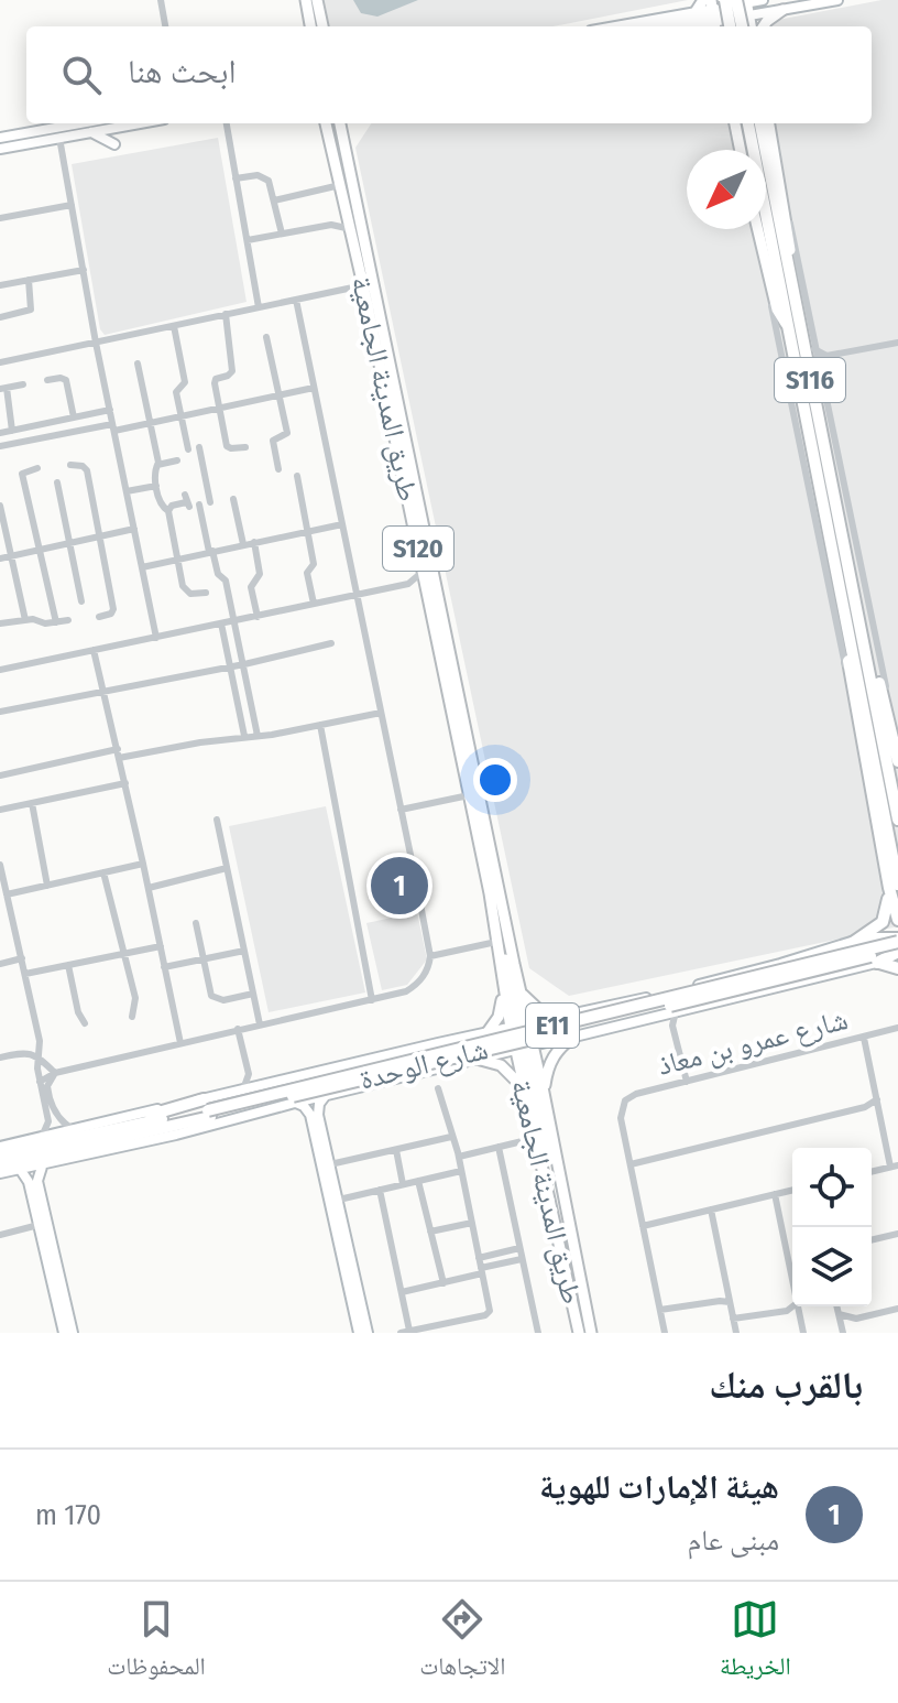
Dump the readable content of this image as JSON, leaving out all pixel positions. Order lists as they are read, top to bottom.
{
  "streets": {
    "highway": ["S116", "E11", "شارع الوحدة"],
    "main road": ["طريق المدينة الجامعية", "S120"],
    "street": ["شارع عمرو بن معاذ"]
  },
  "north": "bottom left",
  "page": {
    "search": "ابحث هنا",
    "pins": "1",
    "heading": "بالقرب منك",
    "list": [
      {
        "mark": "1",
        "name": "هيئة الإمارات للهوية",
        "note": "مبنى عام",
        "value": "170 m"
      }
    ],
    "nav": ["الخريطة", "الاتجاهات", "المحفوظات"]
  }
}
